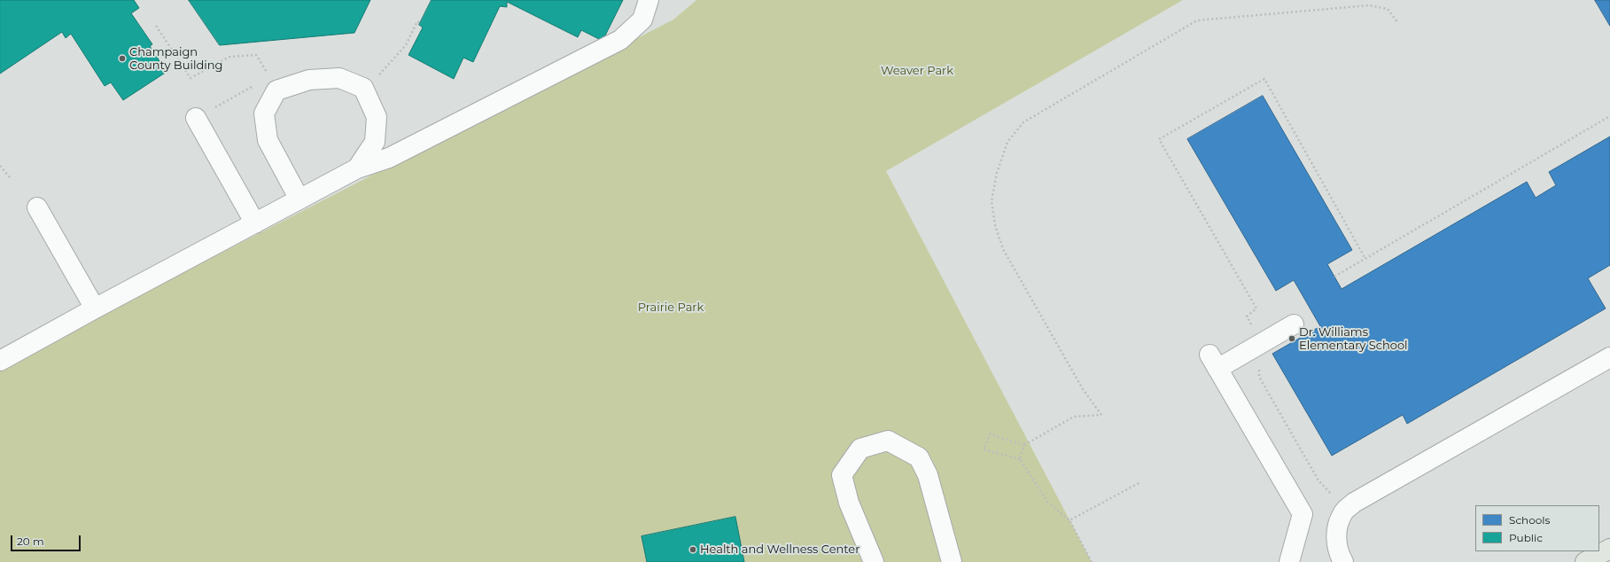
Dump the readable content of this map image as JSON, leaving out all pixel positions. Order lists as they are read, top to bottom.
{
  "parks": ["Weaver Park", "Prairie Park"],
  "places": ["Champaign County Building", "Dr. Williams Elementary School", "Health and Wellness Center"],
  "legend": ["Schools", "Public"],
  "scale_bar": "20 m"
}
